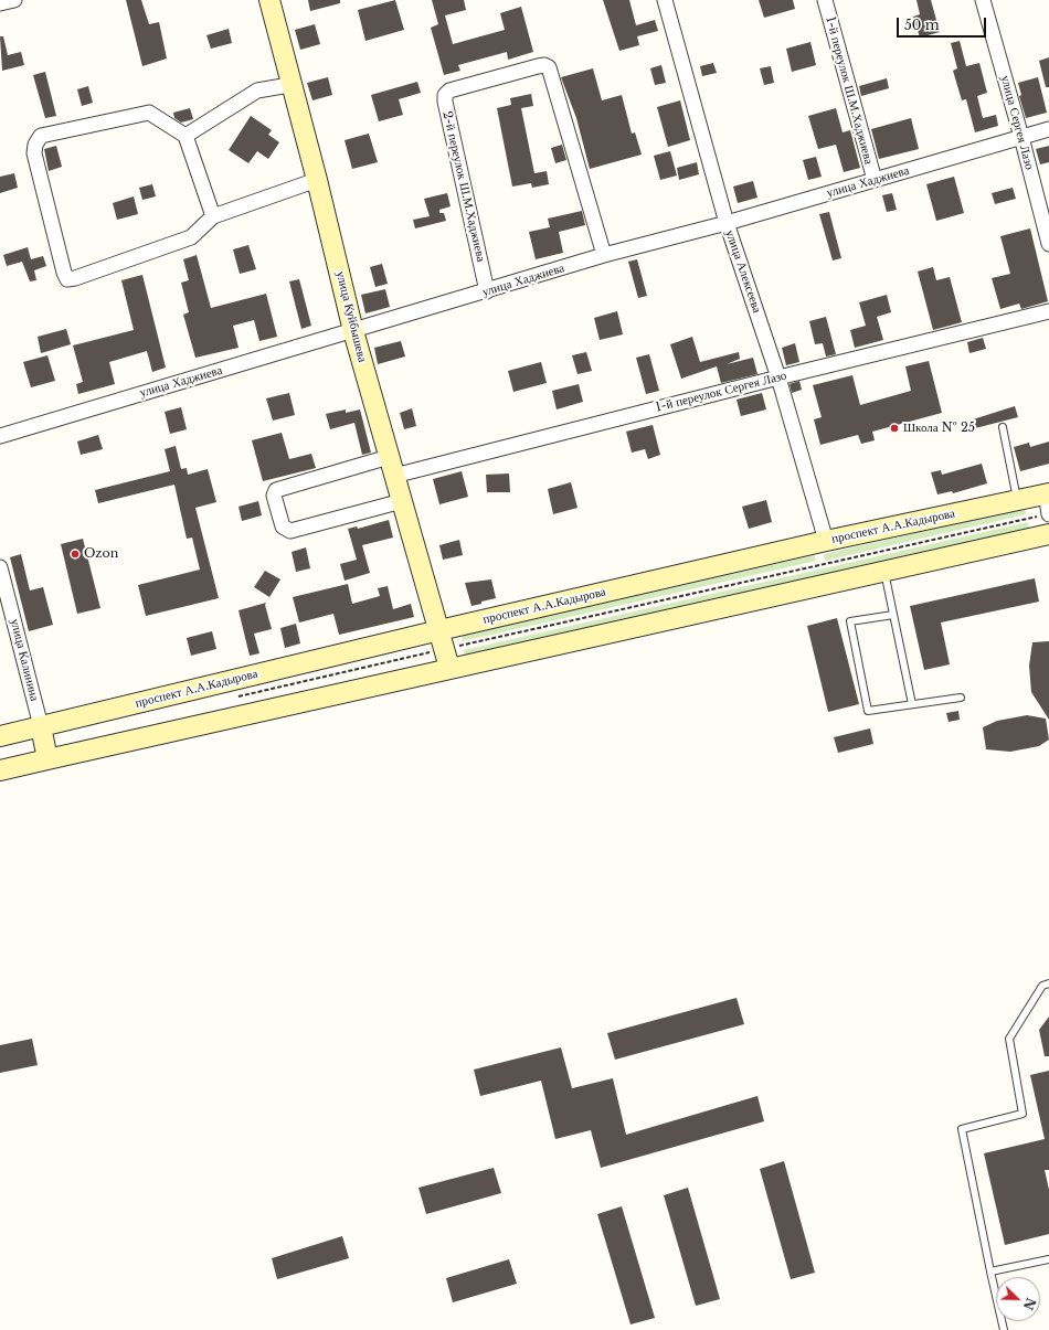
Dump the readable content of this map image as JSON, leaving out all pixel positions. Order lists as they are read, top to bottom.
{
  "streets": {
    "street": [
      "1-й переулок Ш.М.Хаджиева",
      "улица Сергея Лазо",
      "улица Хаджиева",
      "2-й переулок Ш.М.Хаджиева",
      "улица Алексеева",
      "улица Куйбышева",
      "1-й переулок Сергея Лазо",
      "проспект А.А.Кадырова",
      "улица Калинина"
    ]
  },
  "crossings": [
    ["1-й переулок Ш.М.Хаджиева", "улица Хаджиева"],
    ["улица Сергея Лазо", "улица Хаджиева"],
    ["улица Хаджиева", "2-й переулок Ш.М.Хаджиева"],
    ["улица Хаджиева", "улица Алексеева"],
    ["улица Хаджиева", "улица Куйбышева"],
    ["улица Алексеева", "1-й переулок Сергея Лазо"],
    ["улица Алексеева", "проспект А.А.Кадырова"],
    ["улица Куйбышева", "1-й переулок Сергея Лазо"],
    ["улица Куйбышева", "проспект А.А.Кадырова"],
    ["проспект А.А.Кадырова", "улица Калинина"]
  ],
  "places": ["Школа № 25", "Ozon"],
  "scale_bar": "50 m",
  "north": "bottom right"
}
